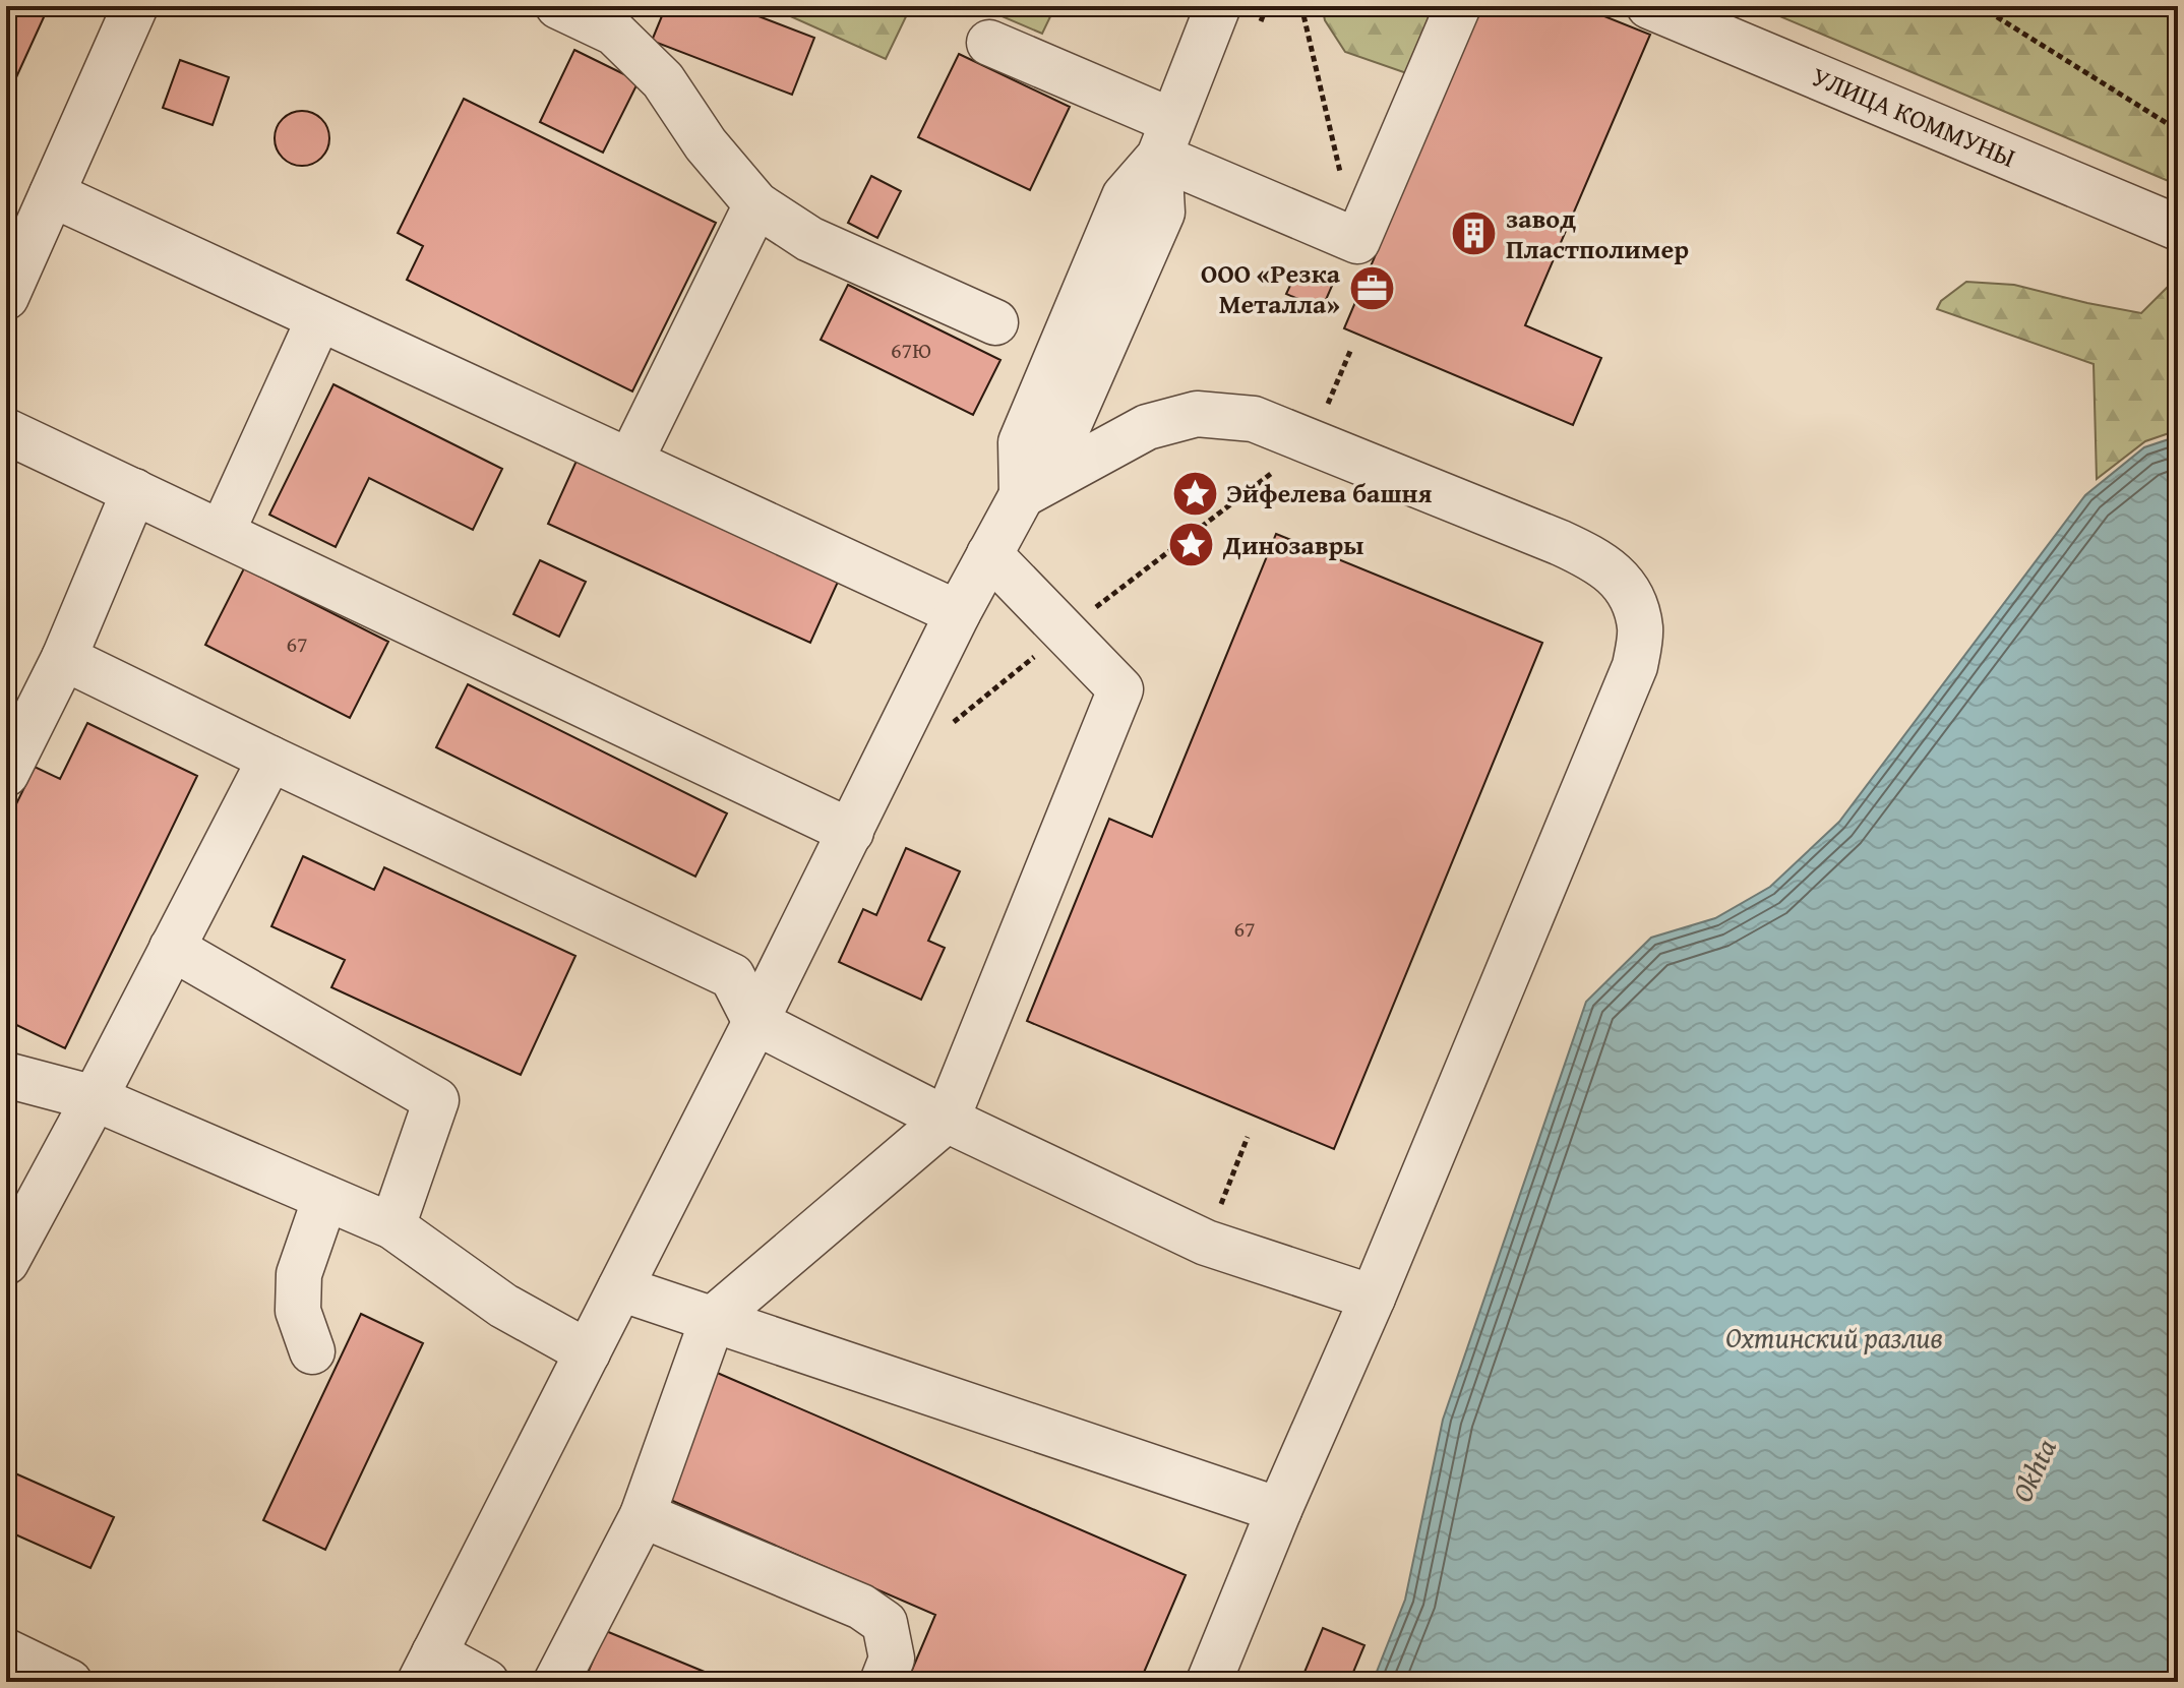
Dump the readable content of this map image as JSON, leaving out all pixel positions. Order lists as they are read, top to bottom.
{
  "streets": {
    "street": ["УЛИЦА КОММУНЫ"]
  },
  "water": ["Охтинский разлив", "Okhta"],
  "places": {
    "building": ["завод Пластполимер"],
    "office": ["ООО «Резка Металла»"],
    "place": ["Эйфелева башня", "Динозавры"]
  },
  "house_numbers": ["67Ю", "67", "67"]
}
